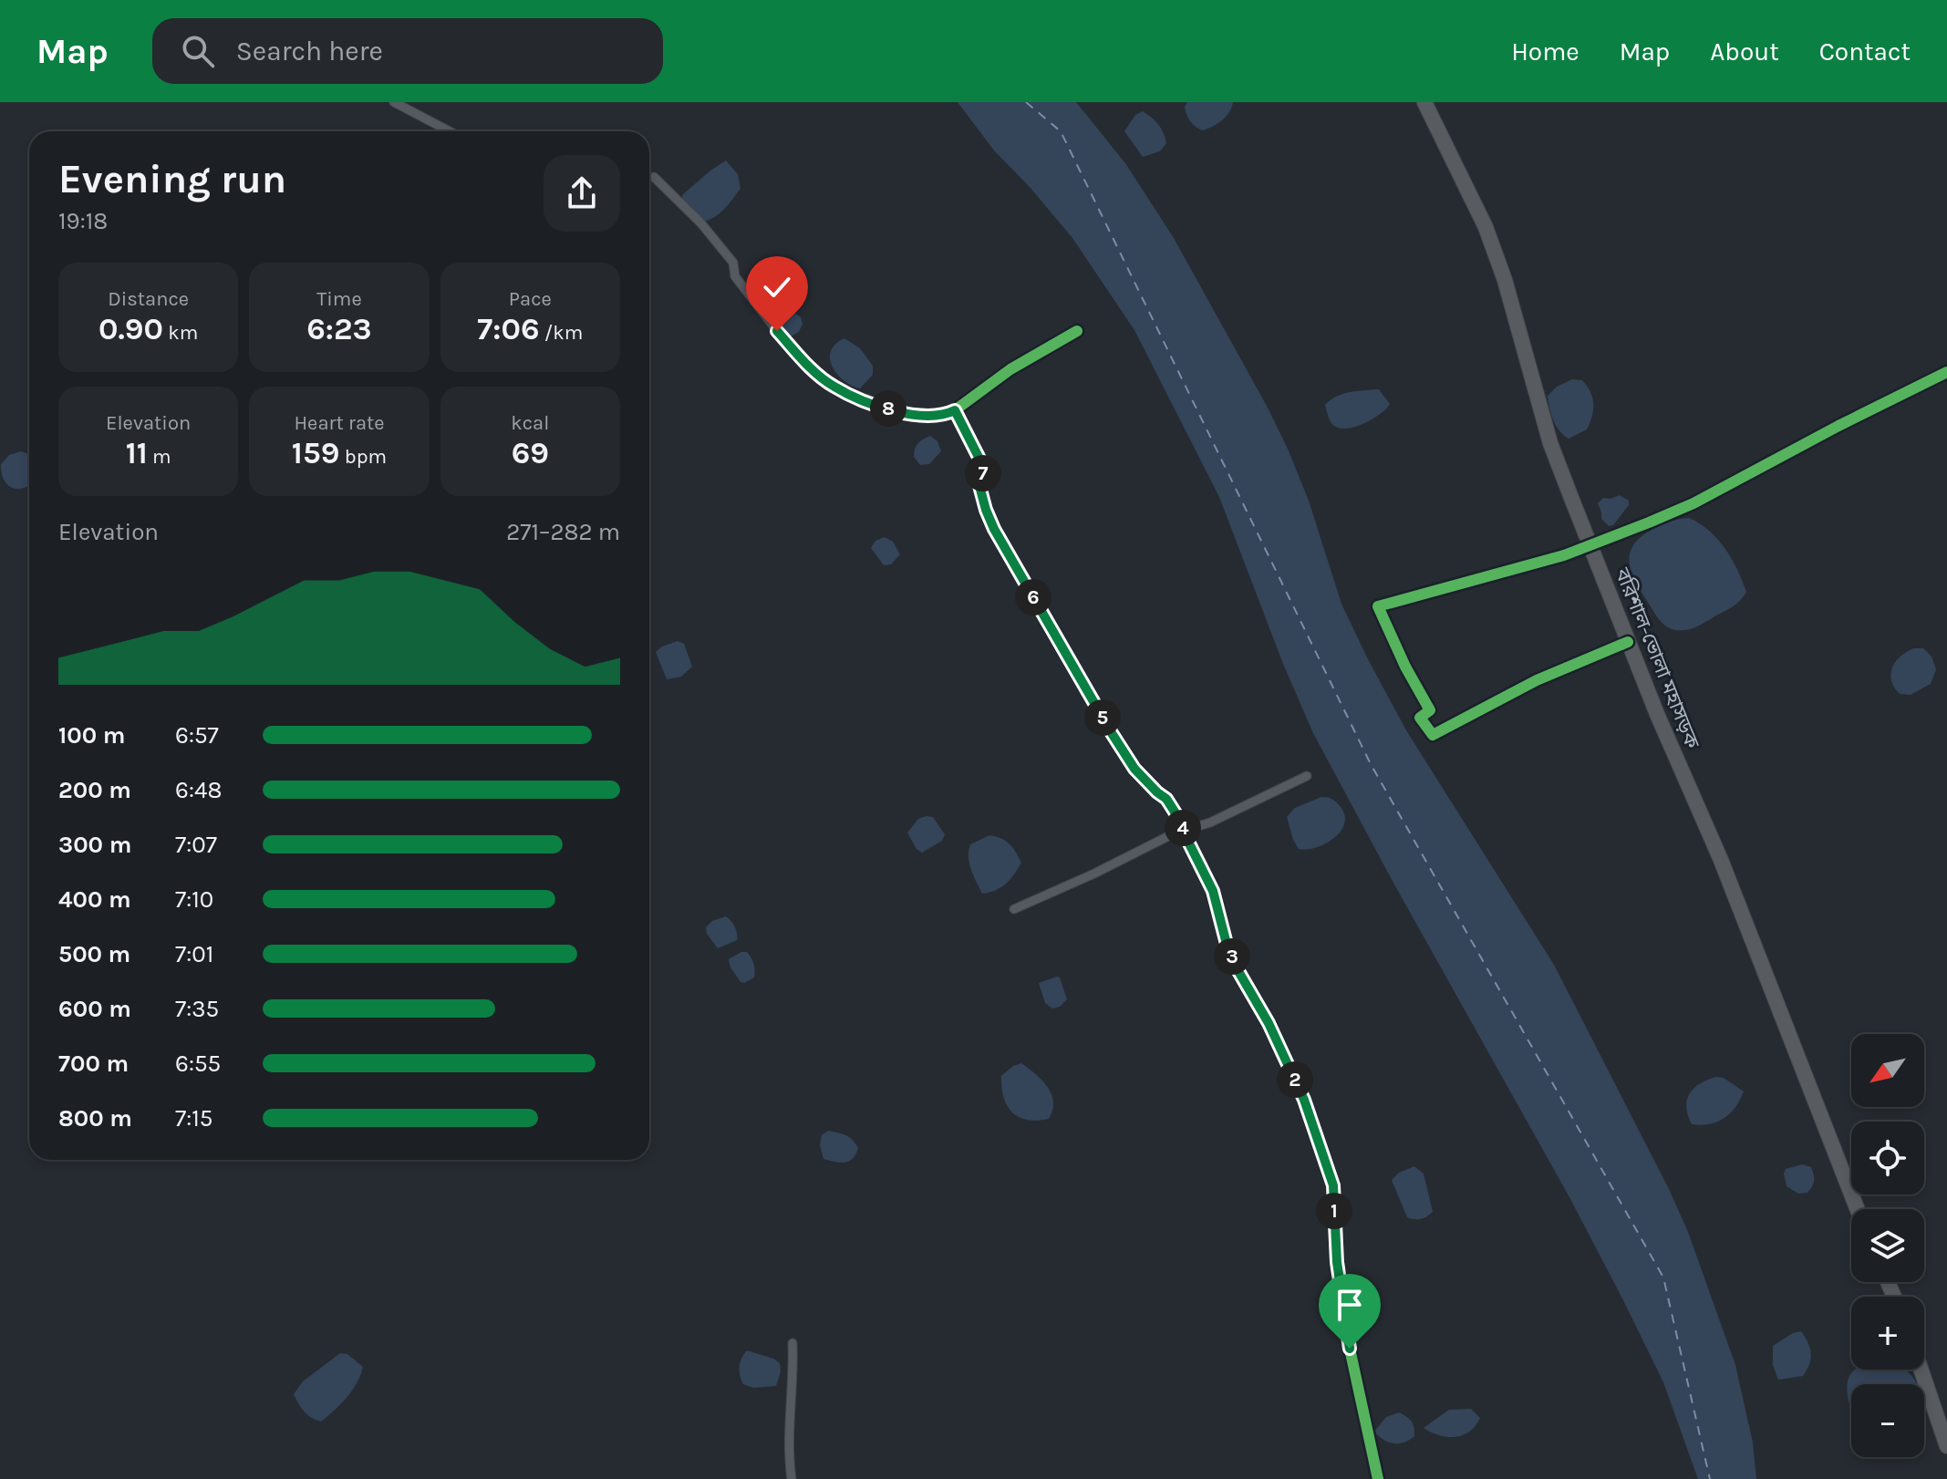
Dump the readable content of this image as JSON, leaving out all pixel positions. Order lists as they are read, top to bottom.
{
  "streets": {
    "highway": ["বরিশাল-ভোলা মহাসড়ক"]
  },
  "north": "bottom left",
  "page": {
    "header": "Map",
    "search": "Search here",
    "nav": [
      "Home",
      "Map",
      "About",
      "Contact"
    ],
    "heading": ["Evening run", "19:18"],
    "stats": [
      ["Distance", "0.90 km"],
      ["Time", "6:23"],
      ["Pace", "7:06 /km"],
      ["Elevation", "11 m"],
      ["Heart rate", "159 bpm"],
      ["kcal", "69"]
    ],
    "pins": [
      "8",
      "7",
      "6",
      "5",
      "4",
      "3",
      "2",
      "1"
    ],
    "chart": ["Elevation", "271–282 m"],
    "list": [
      {
        "name": "100 m",
        "note": "6:57"
      },
      {
        "name": "200 m",
        "note": "6:48"
      },
      {
        "name": "300 m",
        "note": "7:07"
      },
      {
        "name": "400 m",
        "note": "7:10"
      },
      {
        "name": "500 m",
        "note": "7:01"
      },
      {
        "name": "600 m",
        "note": "7:35"
      },
      {
        "name": "700 m",
        "note": "6:55"
      },
      {
        "name": "800 m",
        "note": "7:15"
      }
    ],
    "map_buttons": ["+", "−"]
  }
}
